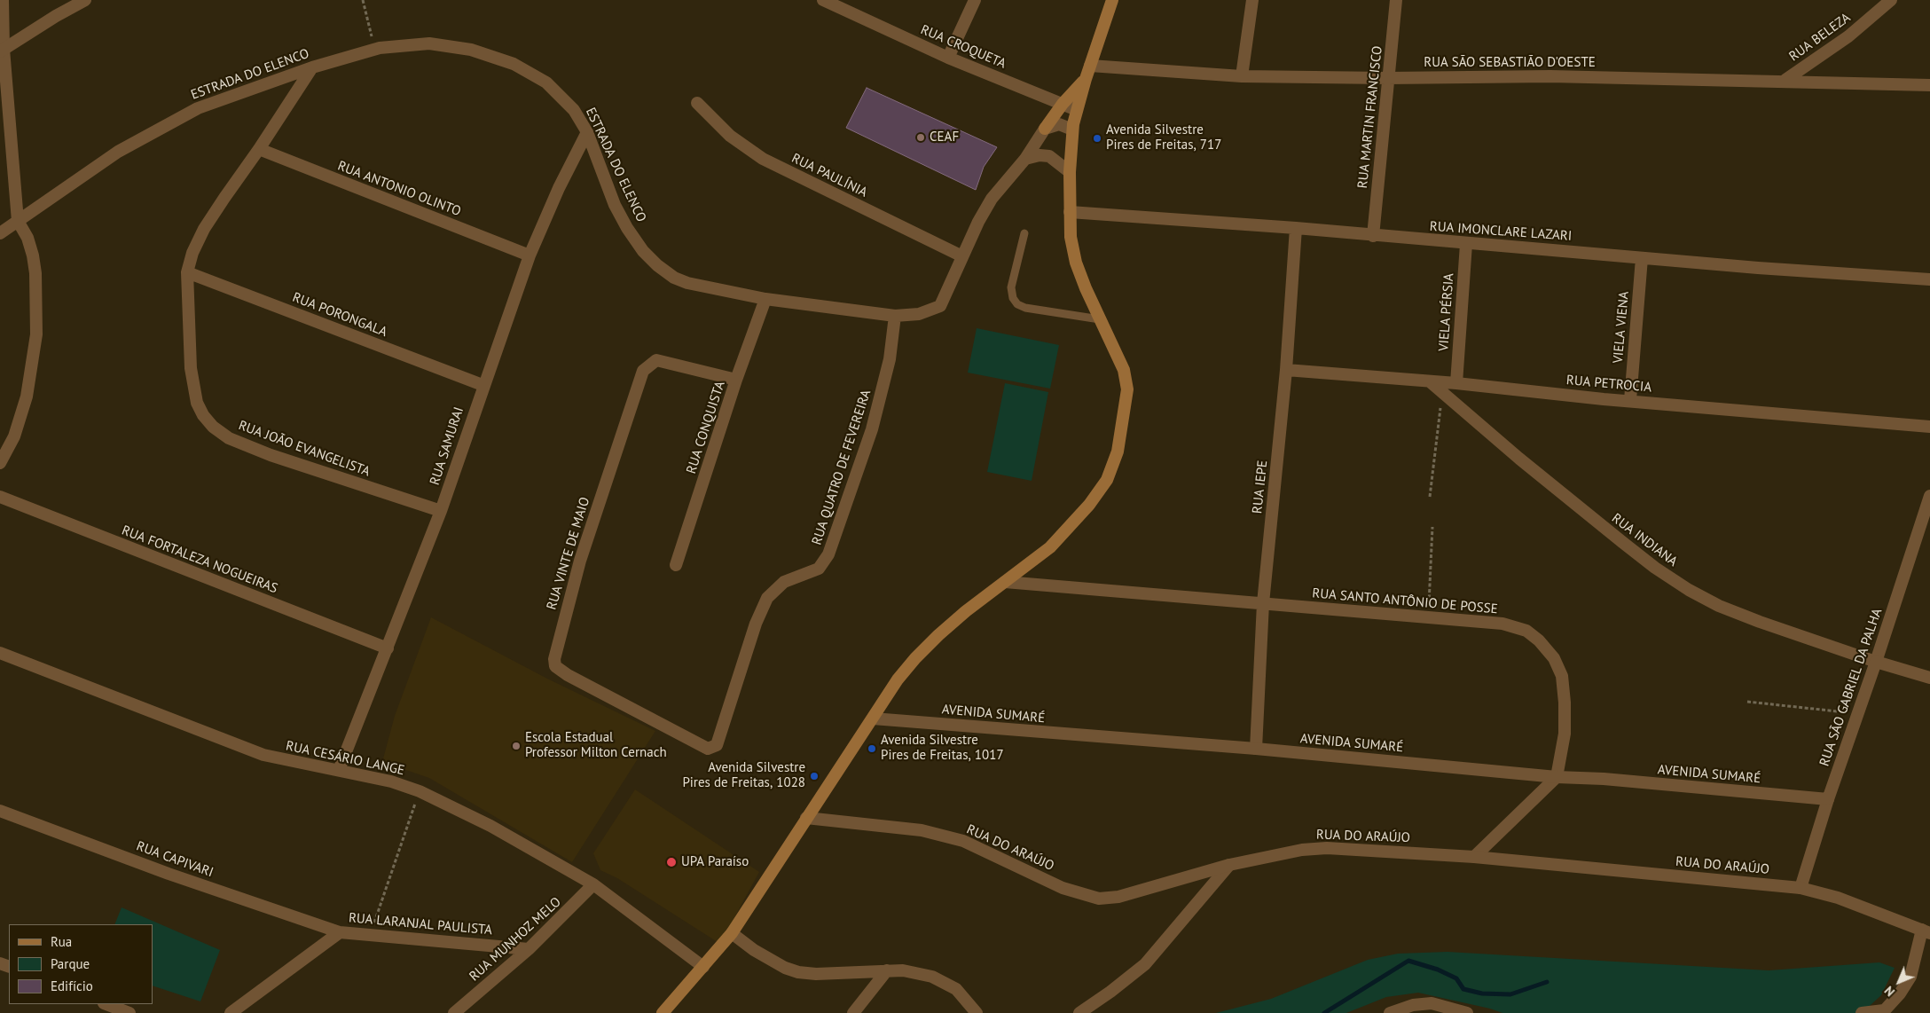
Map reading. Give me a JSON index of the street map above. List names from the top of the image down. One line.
{"streets":{"street":["RUA BELEZA","RUA CROQUETA","RUA SÃO SEBASTIÃO D'OESTE","ESTRADA DO ELENCO","RUA MARTIN FRANCISCO","RUA PAULÍNIA","RUA ANTONIO OLINTO","RUA IMONCLARE LAZARI","VIELA PÉRSIA","RUA PORONGALA","VIELA VIENA","RUA PETROCIA","RUA CONQUISTA","RUA SAMURAI","RUA JOÃO EVANGELISTA","RUA QUATRO DE FEVEREIRA","RUA IEPE","RUA INDIANA","RUA VINTE DE MAIO","RUA FORTALEZA NOGUEIRAS","RUA SANTO ANTÔNIO DE POSSE","RUA SÃO GABRIEL DA PALHA","AVENIDA SUMARÉ","RUA CESÁRIO LANGE","RUA DO ARAÚJO","RUA CAPIVARI","RUA LARANJAL PAULISTA","RUA MUNHOZ MELO"]},"crossings":[["RUA BELEZA","RUA SÃO SEBASTIÃO D'OESTE"],["RUA SÃO SEBASTIÃO D'OESTE","RUA MARTIN FRANCISCO"],["ESTRADA DO ELENCO","RUA PAULÍNIA"],["ESTRADA DO ELENCO","RUA CONQUISTA"],["ESTRADA DO ELENCO","RUA SAMURAI"],["ESTRADA DO ELENCO","RUA JOÃO EVANGELISTA"],["ESTRADA DO ELENCO","RUA QUATRO DE FEVEREIRA"],["RUA MARTIN FRANCISCO","RUA IMONCLARE LAZARI"],["RUA ANTONIO OLINTO","RUA SAMURAI"],["RUA ANTONIO OLINTO","RUA JOÃO EVANGELISTA"],["RUA IMONCLARE LAZARI","VIELA PÉRSIA"],["RUA IMONCLARE LAZARI","VIELA VIENA"],["RUA IMONCLARE LAZARI","RUA IEPE"],["VIELA PÉRSIA","RUA PETROCIA"],["RUA PORONGALA","RUA SAMURAI"],["RUA PORONGALA","RUA JOÃO EVANGELISTA"],["VIELA VIENA","RUA PETROCIA"],["RUA PETROCIA","RUA IEPE"],["RUA PETROCIA","RUA INDIANA"],["RUA CONQUISTA","RUA VINTE DE MAIO"],["RUA SAMURAI","RUA JOÃO EVANGELISTA"],["RUA SAMURAI","RUA FORTALEZA NOGUEIRAS"],["RUA SAMURAI","RUA CESÁRIO LANGE"],["RUA QUATRO DE FEVEREIRA","RUA VINTE DE MAIO"],["RUA IEPE","RUA SANTO ANTÔNIO DE POSSE"],["RUA IEPE","AVENIDA SUMARÉ"],["RUA INDIANA","RUA SÃO GABRIEL DA PALHA"],["RUA SANTO ANTÔNIO DE POSSE","AVENIDA SUMARÉ"],["RUA SÃO GABRIEL DA PALHA","AVENIDA SUMARÉ"],["RUA SÃO GABRIEL DA PALHA","RUA DO ARAÚJO"],["RUA CESÁRIO LANGE","RUA MUNHOZ MELO"],["RUA CAPIVARI","RUA LARANJAL PAULISTA"],["RUA LARANJAL PAULISTA","RUA MUNHOZ MELO"]],"places":["CEAF","Avenida Silvestre Pires de Freitas, 717","Escola Estadual Professor Milton Cernach","Avenida Silvestre Pires de Freitas, 1017","Avenida Silvestre Pires de Freitas, 1028","UPA Paraíso"],"legend":["Rua","Parque","Edifício"],"north":"bottom left"}
